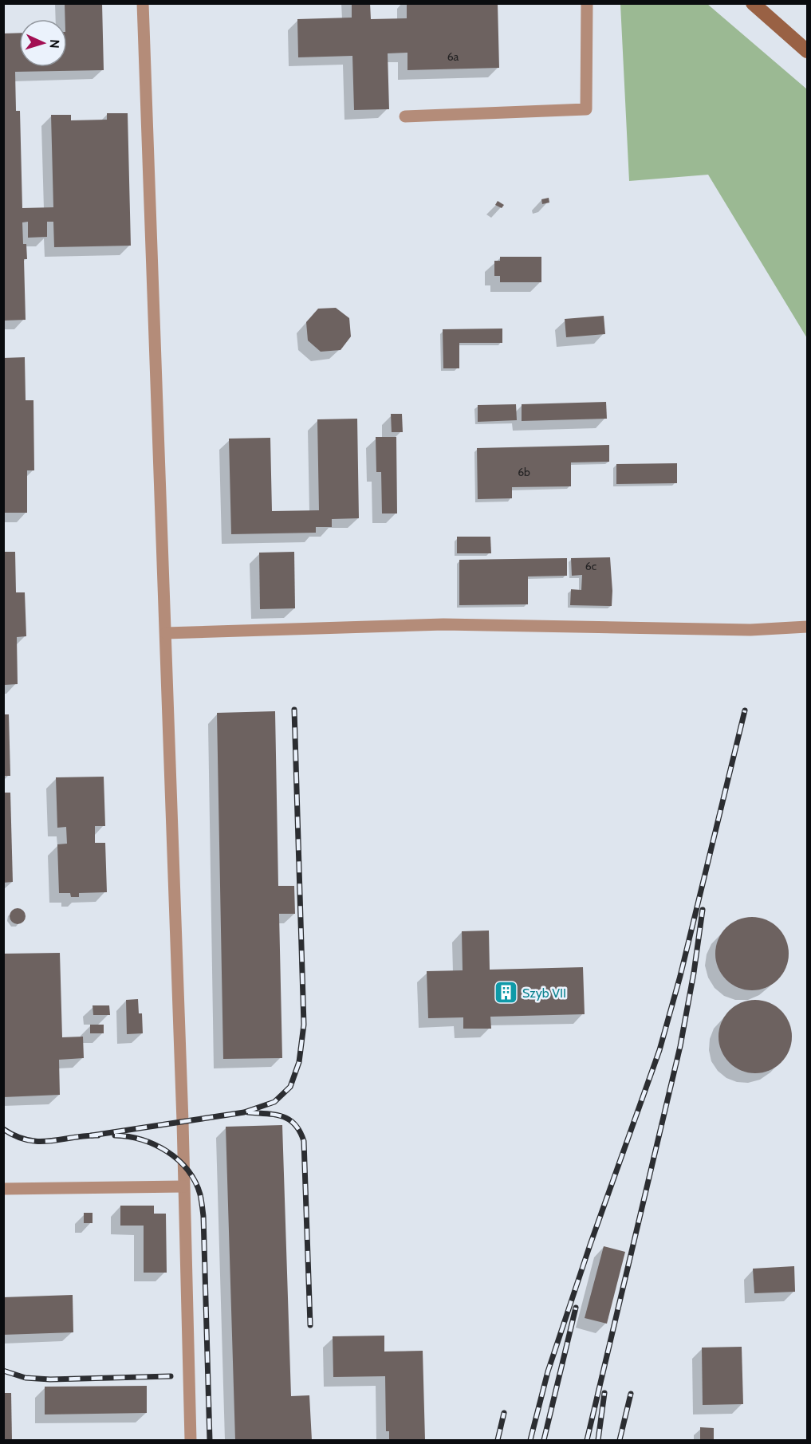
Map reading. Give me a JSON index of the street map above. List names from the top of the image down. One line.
{"places":{"building":["Szyb VII"]},"house_numbers":["6a","6b","6c"],"north":"right"}
